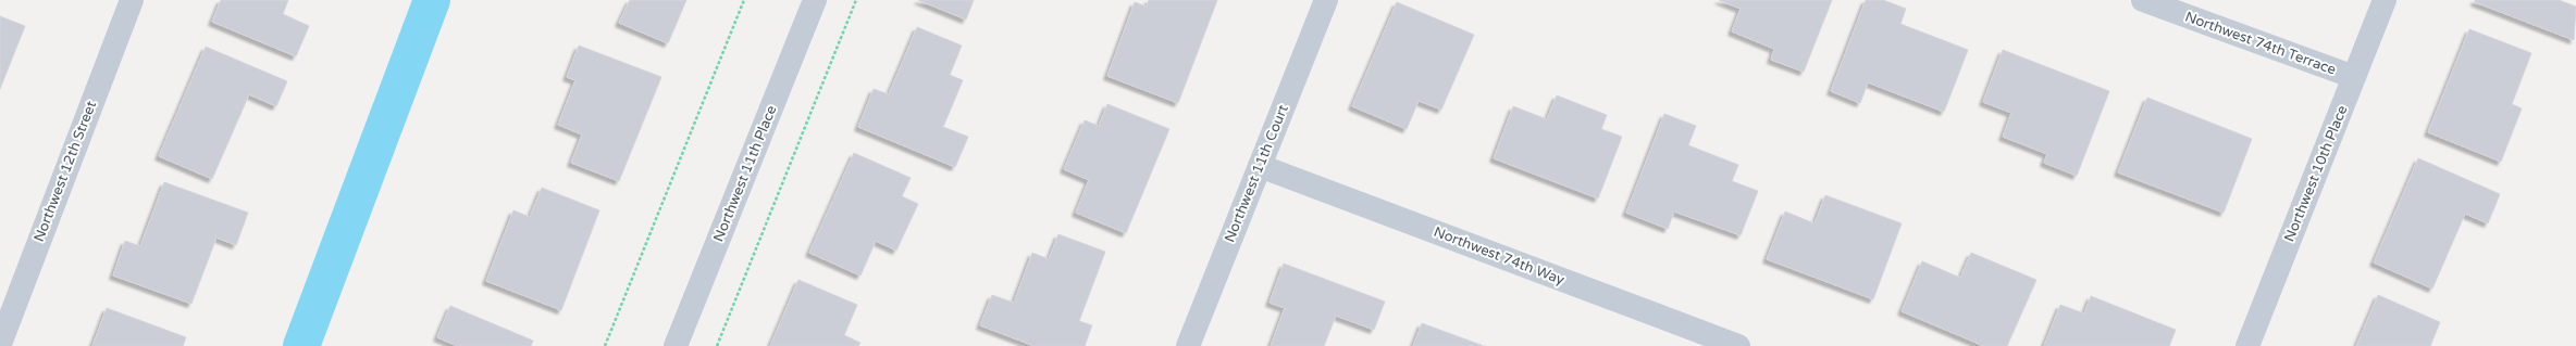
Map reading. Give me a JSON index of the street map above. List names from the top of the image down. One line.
{"streets":{"street":["Northwest 74th Terrace","Northwest 12th Street","Northwest 11th Place","Northwest 11th Court","Northwest 10th Place","Northwest 74th Way"]},"crossings":[["Northwest 74th Terrace","Northwest 10th Place"],["Northwest 11th Court","Northwest 74th Way"]]}
